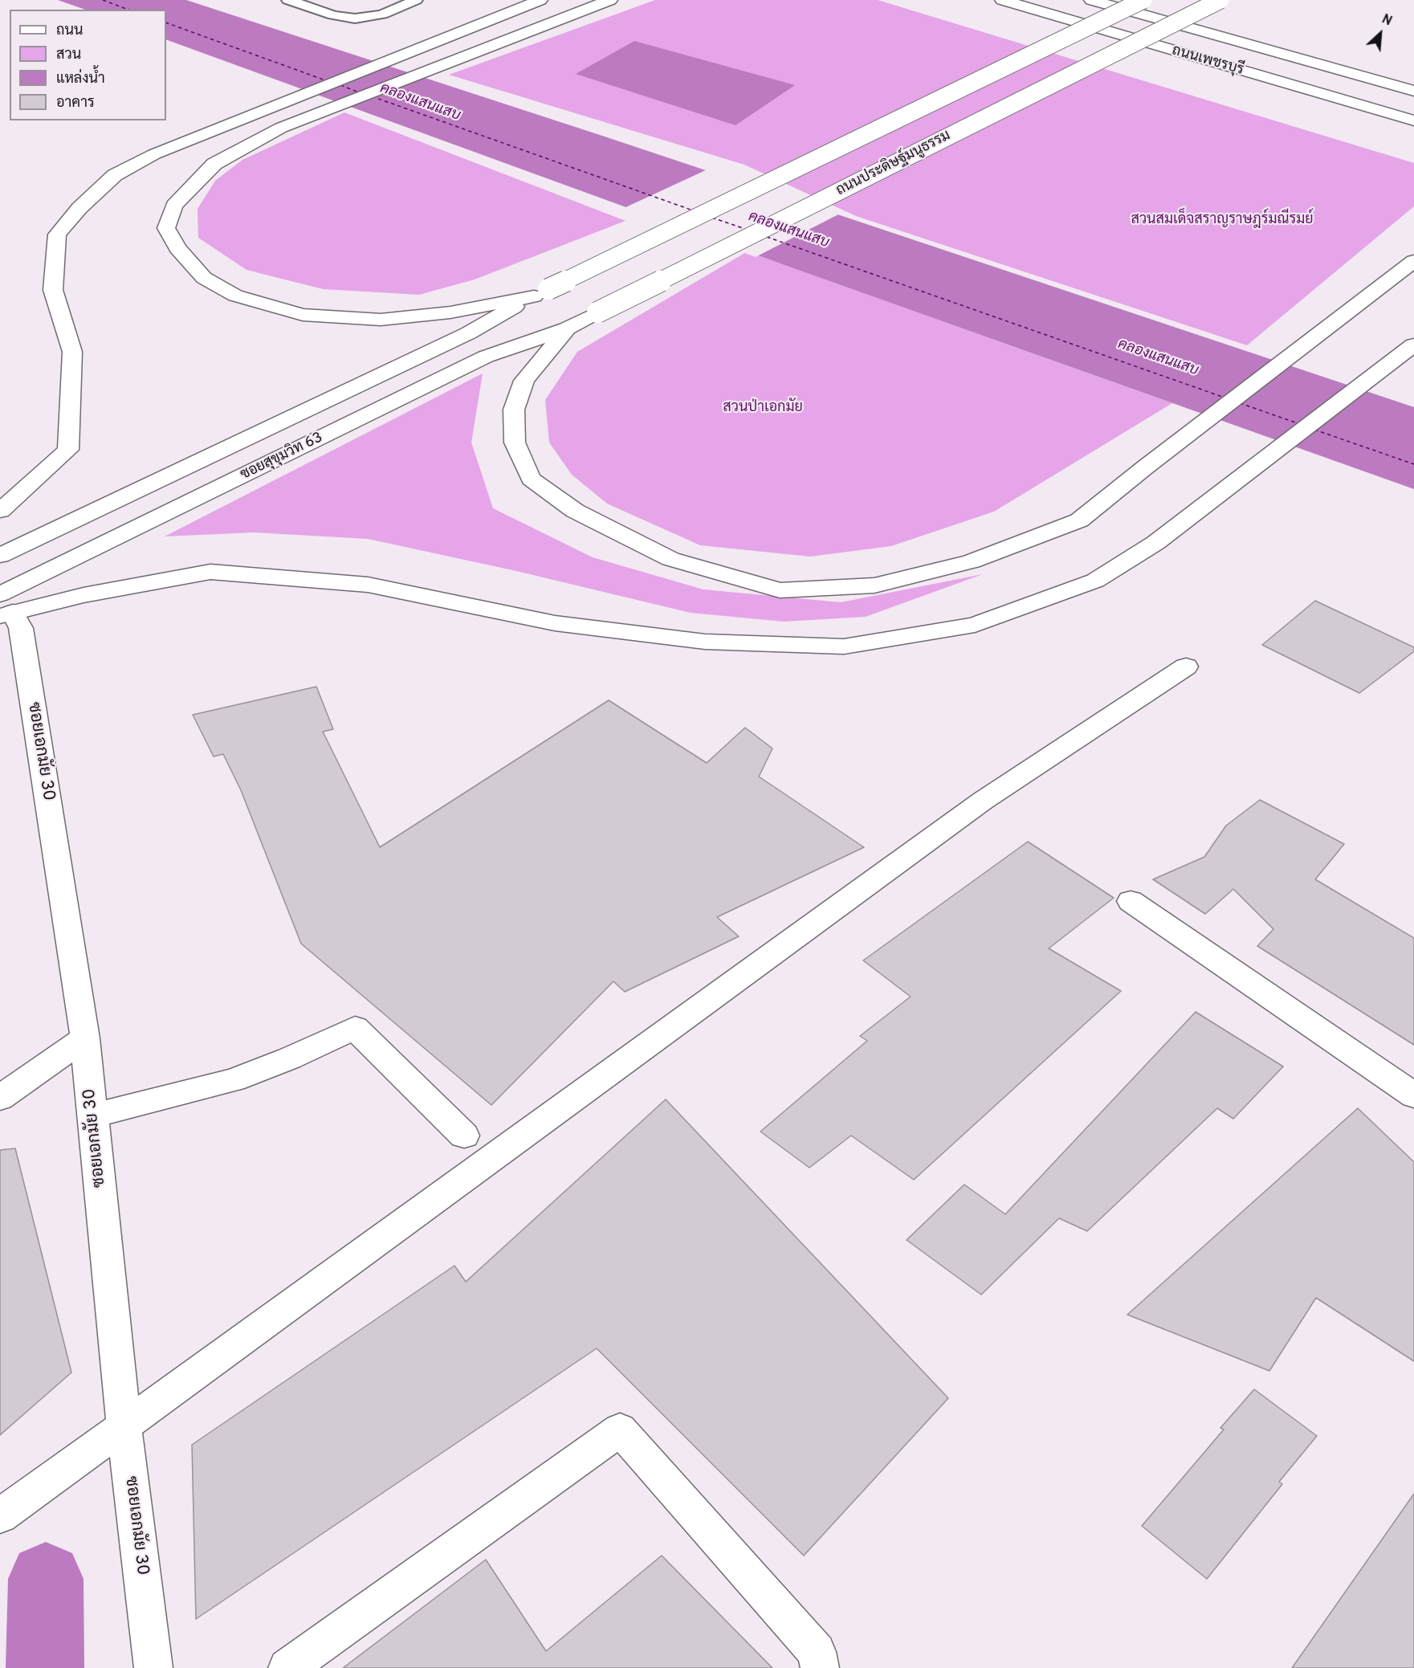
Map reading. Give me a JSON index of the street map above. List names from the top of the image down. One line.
{"streets":{"main road":["ถนนเพชรบุรี","ถนนประดิษฐ์มนูธรรม","ซอยสุขุมวิท 63","ซอยเอกมัย 30"]},"crossings":[["ถนนประดิษฐ์มนูธรรม","ซอยสุขุมวิท 63"],["ซอยสุขุมวิท 63","ซอยเอกมัย 30"]],"water":["คลองแสนแสบ"],"parks":["สวนสมเด็จสราญราษฎร์มณีรมย์","สวนป่าเอกมัย"],"legend":["ถนน","สวน","แหล่งน้ำ","อาคาร"],"north":"top right"}
